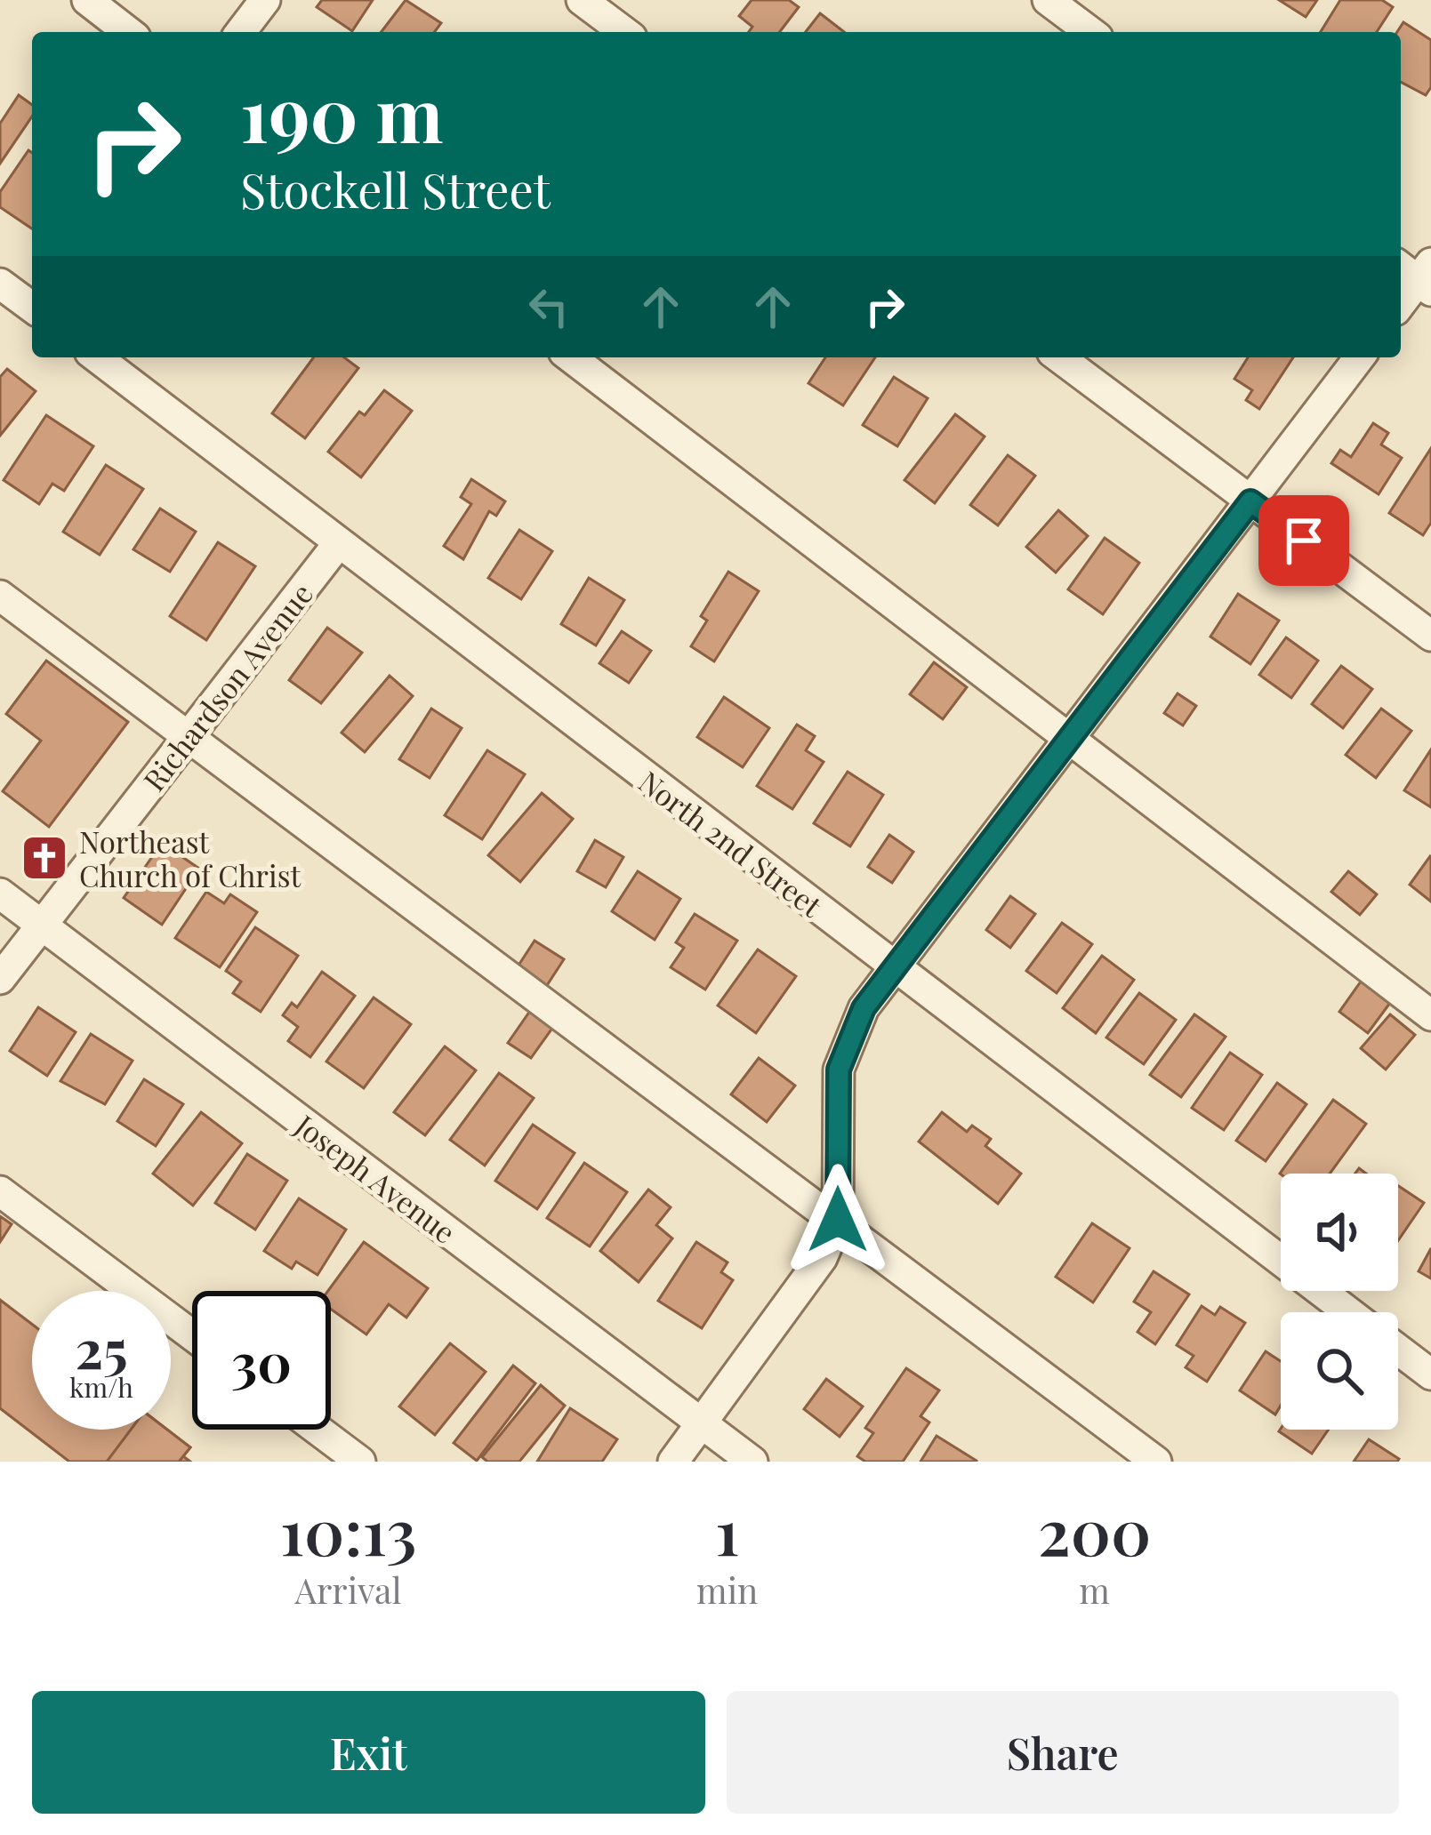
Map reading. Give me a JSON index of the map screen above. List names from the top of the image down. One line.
{"streets":{"street":["Richardson Avenue","North 2nd Street","Joseph Avenue"]},"crossings":[["Richardson Avenue","North 2nd Street"],["Richardson Avenue","Joseph Avenue"]],"places":{"church":["Northeast Church of Christ"]},"page":{"turn":["190 m","Stockell Street"],"speed":"25 km/h","limit":"30","eta":["10:13","Arrival","1","min","200","m"],"buttons":["Exit","Share"]}}
